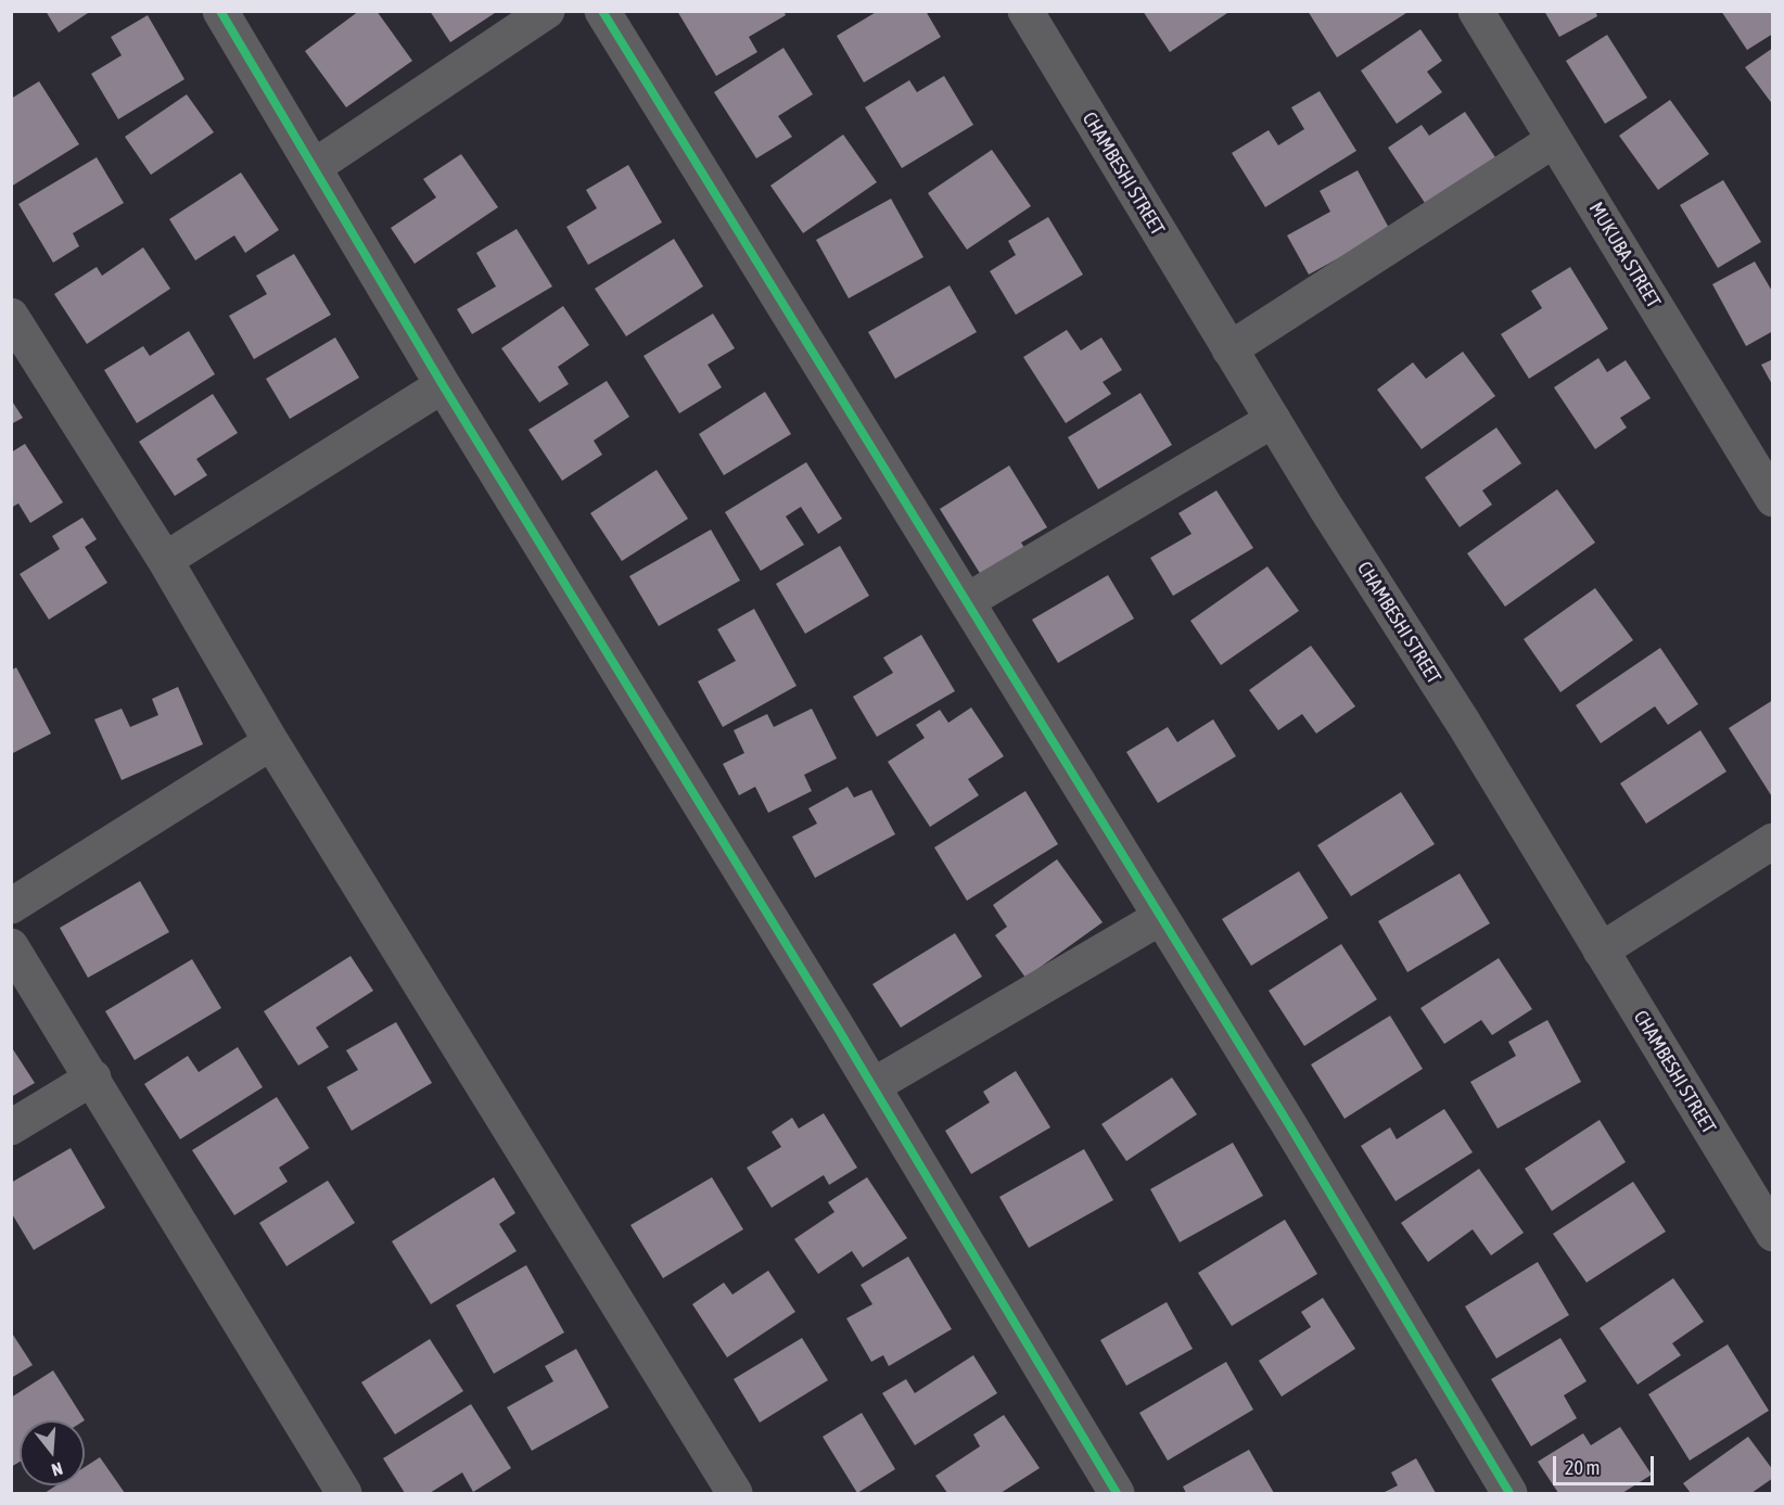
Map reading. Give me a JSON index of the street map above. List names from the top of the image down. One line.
{"streets":{"street":["CHAMBESHI STREET","MUKUBA STREET"]},"scale_bar":"20 m","north":"bottom"}
